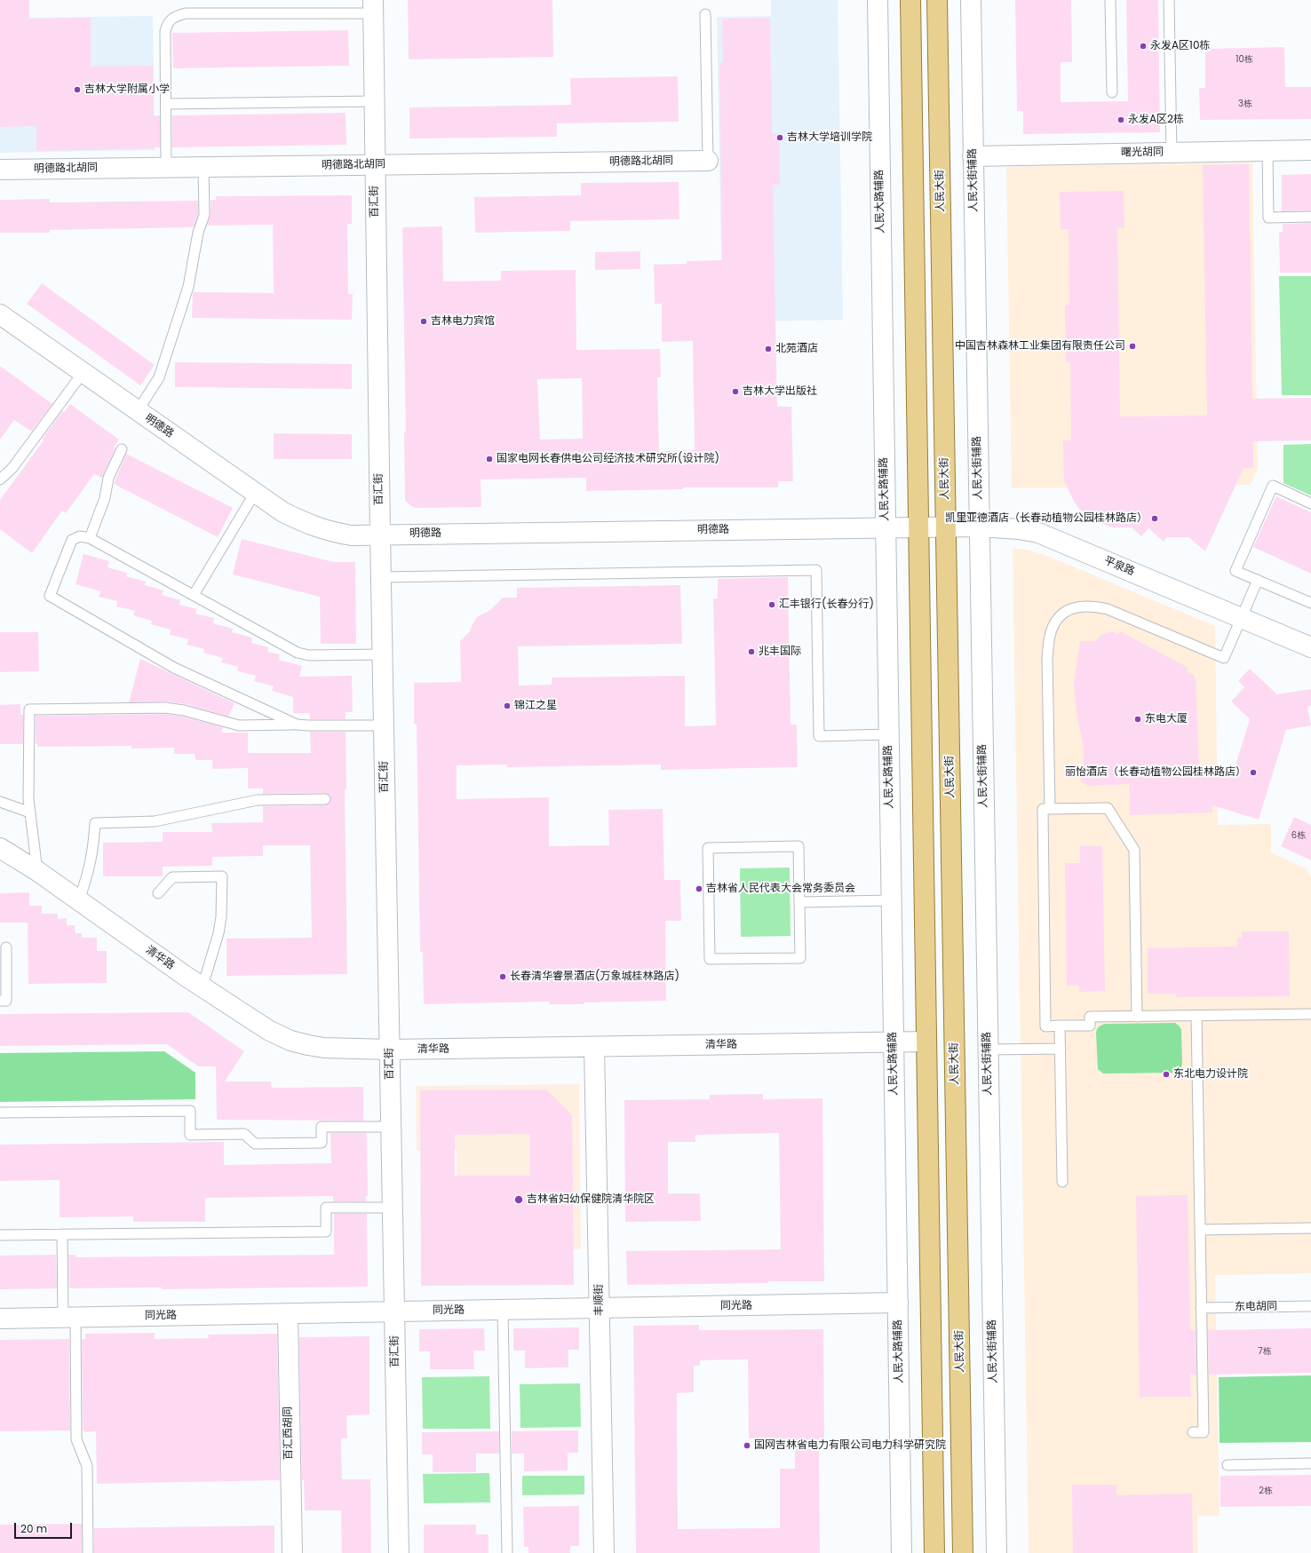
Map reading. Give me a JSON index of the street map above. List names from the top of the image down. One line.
{"streets":{"main road":["人民大街"],"street":["曙光胡同","明德路北胡同","人民大街辅路","百汇街","人民大路辅路","明德路","平泉路","清华路","丰顺街","同光路","百汇西胡同"],"lane":["东电胡同"]},"crossings":[["曙光胡同","人民大街辅路"],["明德路北胡同","百汇街"],["人民大街辅路","平泉路"],["人民大街","平泉路"],["百汇街","明德路"],["百汇街","清华路"],["百汇街","同光路"],["人民大路辅路","明德路"],["人民大路辅路","清华路"],["人民大路辅路","同光路"],["明德路","平泉路"],["清华路","丰顺街"],["丰顺街","同光路"],["同光路","百汇西胡同"]],"places":["永发A区10栋","吉林大学附属小学","永发A区2栋","吉林大学培训学院","吉林电力宾馆","中国吉林森林工业集团有限责任公司","北苑酒店","吉林大学出版社","国家电网长春供电公司经济技术研究所(设计院)","凯里亚德酒店（长春动植物公园桂林路店）","汇丰银行(长春分行)","兆丰国际","锦江之星","东电大厦","丽怡酒店（长春动植物公园桂林路店）","吉林省人民代表大会常务委员会","长春清华睿景酒店(万象城桂林路店)","东北电力设计院","吉林省妇幼保健院清华院区","国网吉林省电力有限公司电力科学研究院"],"house_numbers":["10栋","3栋","6栋","7栋","2栋"],"scale_bar":"20 m"}
